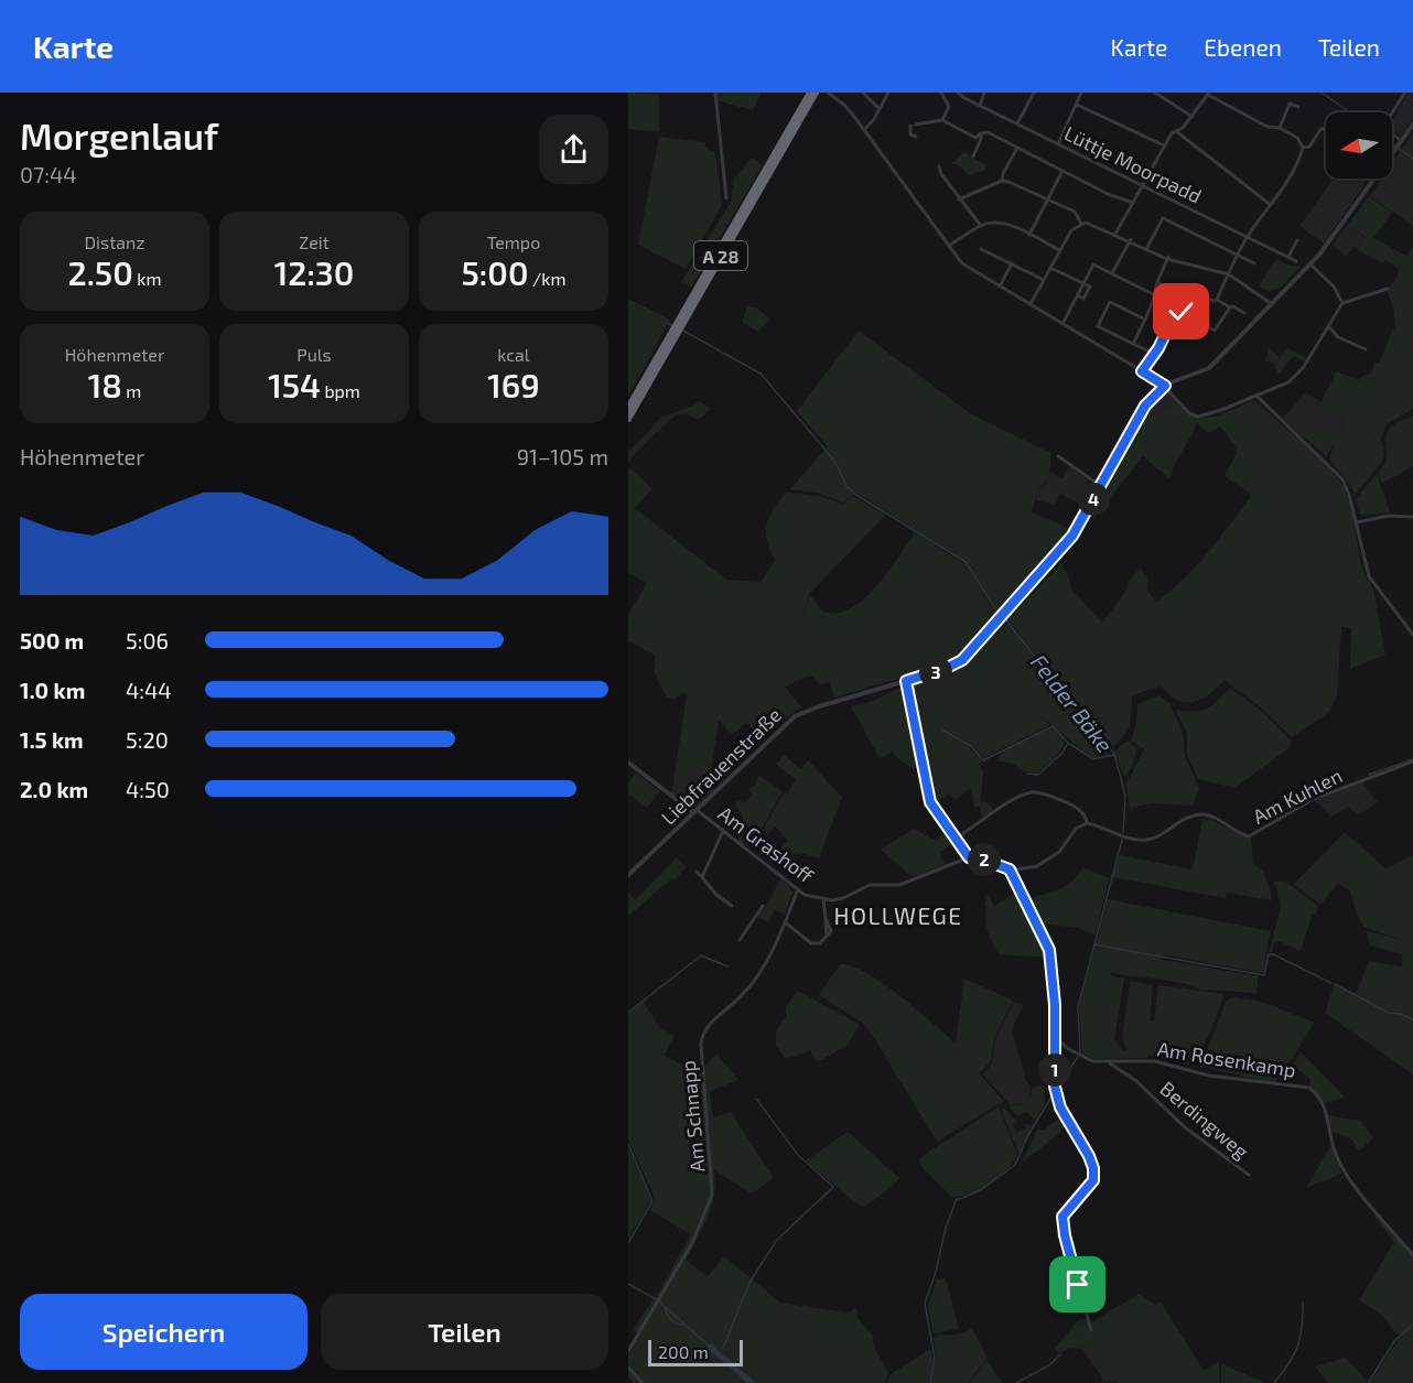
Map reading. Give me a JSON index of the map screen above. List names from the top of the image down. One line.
{"streets":{"highway":["A 28"],"street":["Lüttje Moorpadd","Liebfrauenstraße","Am Kuhlen","Am Grashoff","Am Rosenkamp","Am Schnapp","Berdingweg"]},"crossings":[["Liebfrauenstraße","Am Grashoff"],["Am Grashoff","Am Schnapp"],["Am Rosenkamp","Berdingweg"]],"districts":["HOLLWEGE"],"water":["Felder Bäke"],"scale_bar":"200 m","north":"left","page":{"header":"Karte","nav":["Karte","Ebenen","Teilen"],"heading":["Morgenlauf","07:44"],"stats":[["Distanz","2.50 km"],["Zeit","12:30"],["Tempo","5:00 /km"],["Höhenmeter","18 m"],["Puls","154 bpm"],["kcal","169"]],"chart":["Höhenmeter","91–105 m"],"pins":["4","3","2","1"],"list":[{"name":"500 m","note":"5:06"},{"name":"1.0 km","note":"4:44"},{"name":"1.5 km","note":"5:20"},{"name":"2.0 km","note":"4:50"}],"buttons":["Speichern","Teilen"],"scale":"200 m"}}
